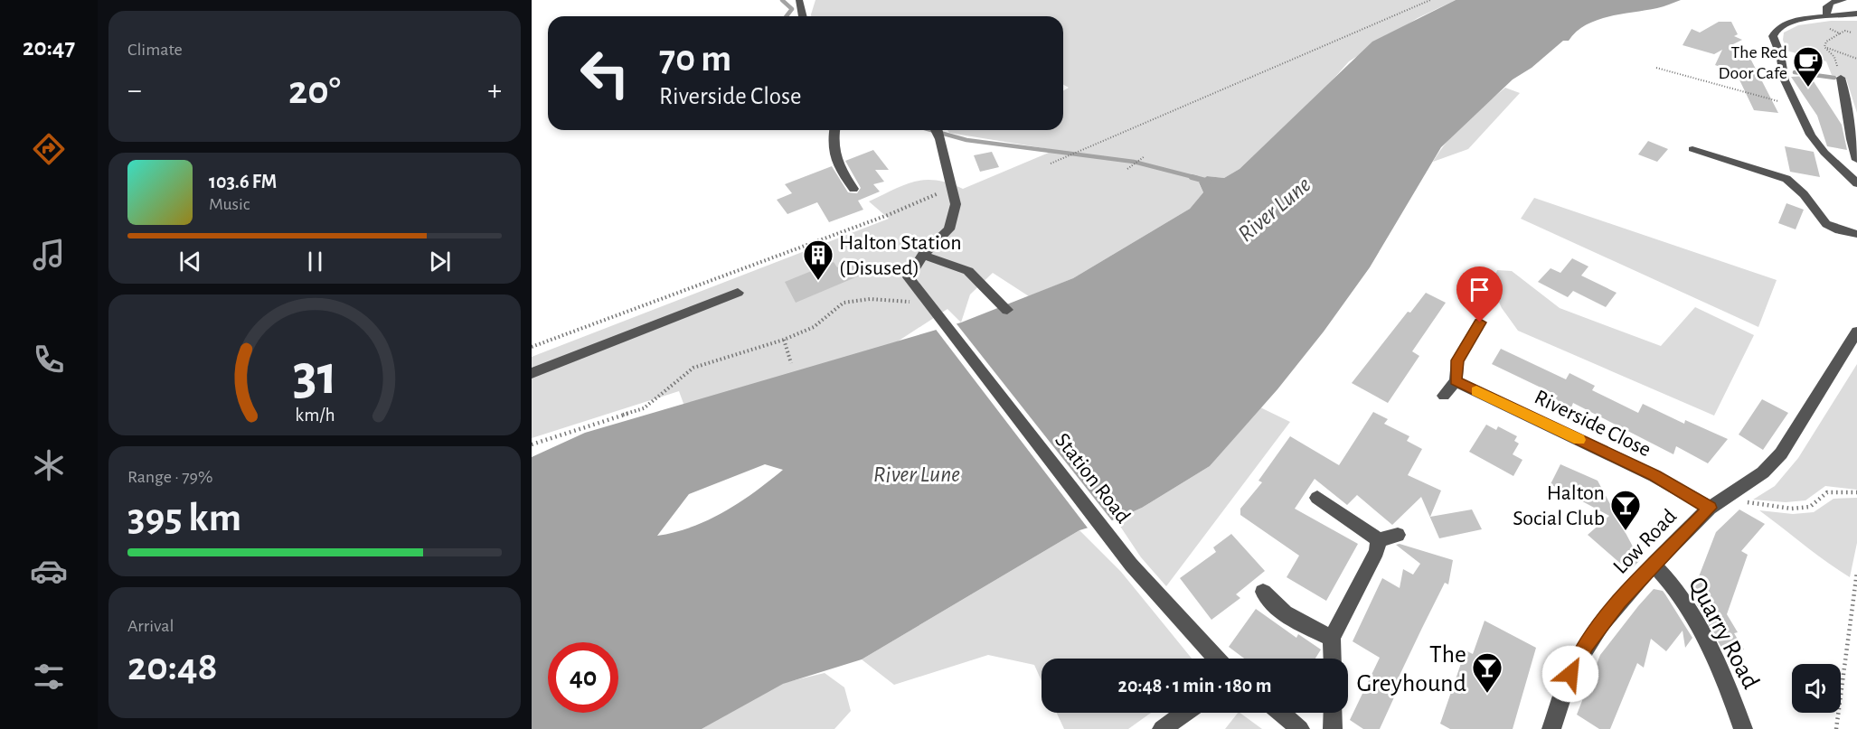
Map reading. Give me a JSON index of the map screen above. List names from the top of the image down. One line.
{"streets":{"street":["Riverside Close","Station Road","Low Road","Quarry Road"]},"crossings":[["Riverside Close","Low Road"],["Low Road","Quarry Road"]],"water":["River Lune"],"places":{"cafe":["The Red Door Cafe"],"building":["Halton Station (Disused)"],"bar":["Halton Social Club","The Greyhound"]},"page":{"tabs":"20:47","tile":["Climate",["Range · 79%","395 km"],["Arrival","20:48"]],"turn":["70 m","Riverside Close"],"heat":["−","20°","+"],"song":["103.6 FM","Music"],"limit":"40","trip":"20:48 · 1 min · 180 m","gauge":["31","km/h"]}}
